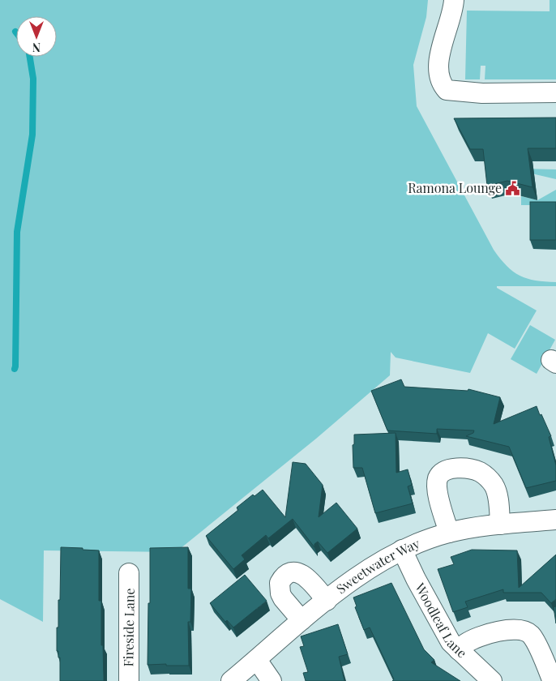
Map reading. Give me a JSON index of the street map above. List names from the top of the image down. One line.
{"streets":{"street":["Sweetwater Way","Woodleaf Lane","Fireside Lane"]},"crossings":[["Sweetwater Way","Woodleaf Lane"]],"places":{"public building":["Ramona Lounge"]},"north":"bottom"}
